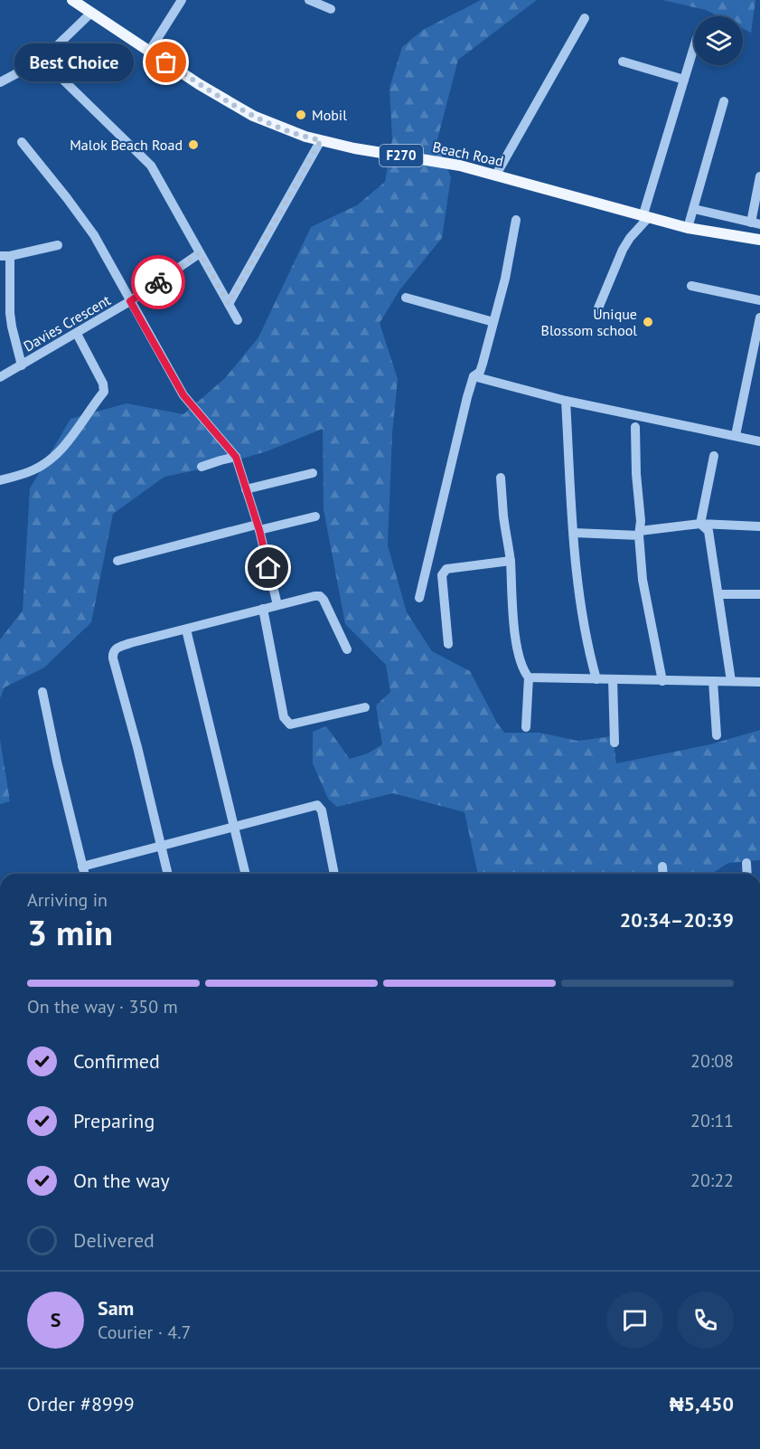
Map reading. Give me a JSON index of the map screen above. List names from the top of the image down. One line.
{"streets":{"main road":["Beach Road","F270"],"street":["Davies Crescent"]},"places":["Best Choice","Mobil","Malok Beach Road","Unique Blossom school"],"page":{"bubble":"Best Choice","heading":["3 min","Arriving in","20:34–20:39"],"panel":["Sam","Courier · 4.7","Order #8999","₦5,450"],"bar":"On the way · 350 m","list":[["Confirmed","20:08"],["Preparing","20:11"],["On the way","20:22"],"Delivered"],"round":"S"}}
